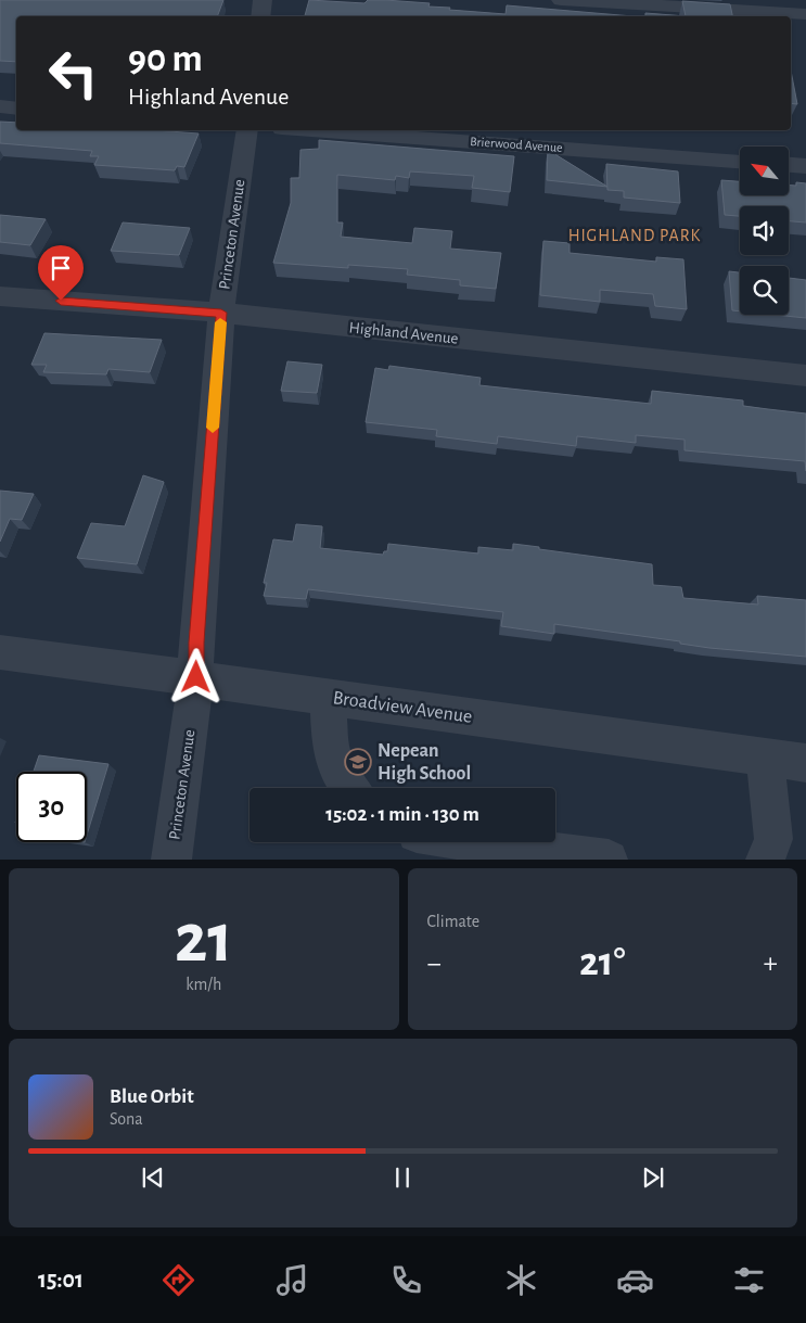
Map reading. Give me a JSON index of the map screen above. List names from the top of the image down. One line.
{"streets":{"street":["Brierwood Avenue","Princeton Avenue","Highland Avenue","Broadview Avenue"]},"crossings":[["Princeton Avenue","Highland Avenue"],["Princeton Avenue","Broadview Avenue"]],"districts":["HIGHLAND PARK"],"places":{"school or university":["Nepean High School"]},"north":"top left","page":{"turn":["90 m","Highland Avenue"],"limit":"30","trip":"15:02 · 1 min · 130 m","tile":[["21","km/h"],"Climate"],"heat":["−","21°","+"],"song":["Blue Orbit","Sona"],"tabs":"15:01"}}
